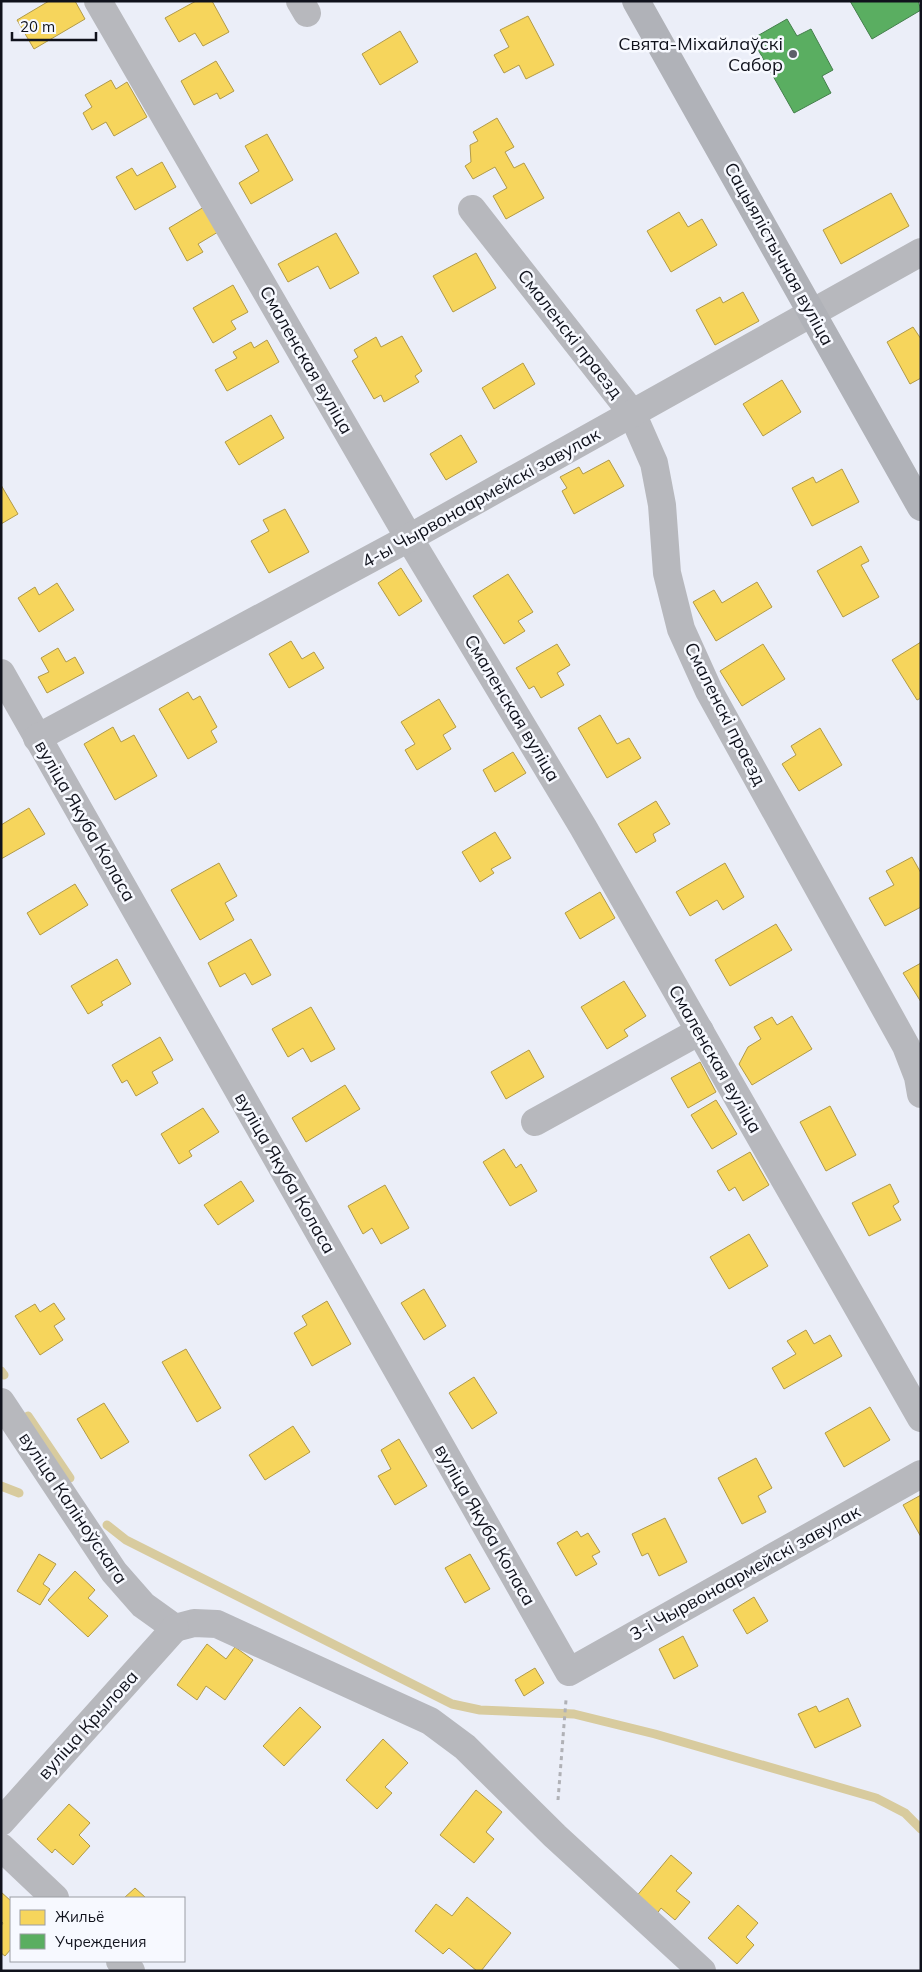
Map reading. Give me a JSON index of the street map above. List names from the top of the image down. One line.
{"streets":{"main road":["Сацыялістычная вуліца"],"street":["Смаленскі праезд","Смаленская вуліца","4-ы Чырвонаармейскі завулак","вуліца Якуба Коласа","вуліца Каліноўскага","3-і Чырвонаармейскі завулак","вуліца Крылова"]},"crossings":[["Сацыялістычная вуліца","4-ы Чырвонаармейскі завулак"],["Смаленскі праезд","4-ы Чырвонаармейскі завулак"],["Смаленская вуліца","4-ы Чырвонаармейскі завулак"],["4-ы Чырвонаармейскі завулак","вуліца Якуба Коласа"],["вуліца Якуба Коласа","3-і Чырвонаармейскі завулак"],["вуліца Каліноўскага","вуліца Крылова"]],"places":["Свята-Міхайлаўскі Сабор"],"legend":["Жильё","Учреждения"],"scale_bar":"20 m"}
